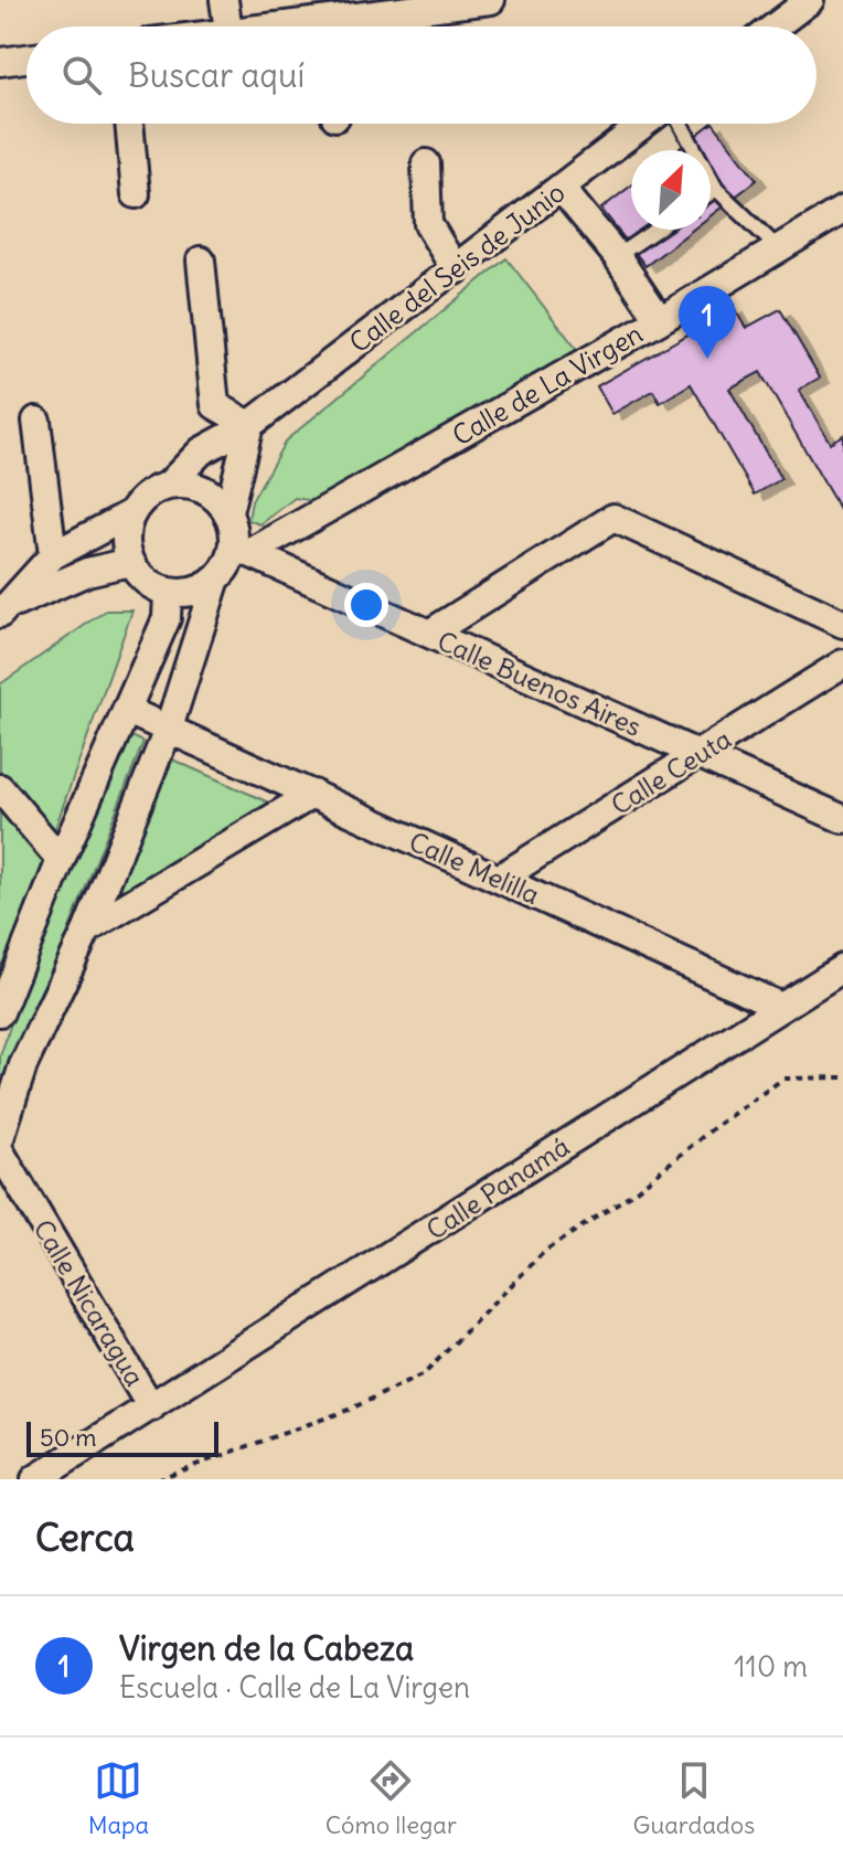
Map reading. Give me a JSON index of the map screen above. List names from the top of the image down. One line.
{"streets":{"street":["Calle del Seis de Junio","Calle de La Virgen","Calle Buenos Aires","Calle Ceuta","Calle Melilla","Calle Panamá","Calle Nicaragua"]},"crossings":[["Calle del Seis de Junio","Calle de La Virgen"],["Calle del Seis de Junio","Calle Buenos Aires"],["Calle de La Virgen","Calle Buenos Aires"],["Calle Buenos Aires","Calle Ceuta"],["Calle Ceuta","Calle Melilla"],["Calle Melilla","Calle Panamá"],["Calle Panamá","Calle Nicaragua"]],"scale_bar":"50 m","north":"top right","page":{"search":"Buscar aquí","pins":"1","scale":"50 m","heading":"Cerca","list":[{"mark":"1","name":"Virgen de la Cabeza","note":"Escuela · Calle de La Virgen","value":"110 m"}],"nav":["Mapa","Cómo llegar","Guardados"]}}
